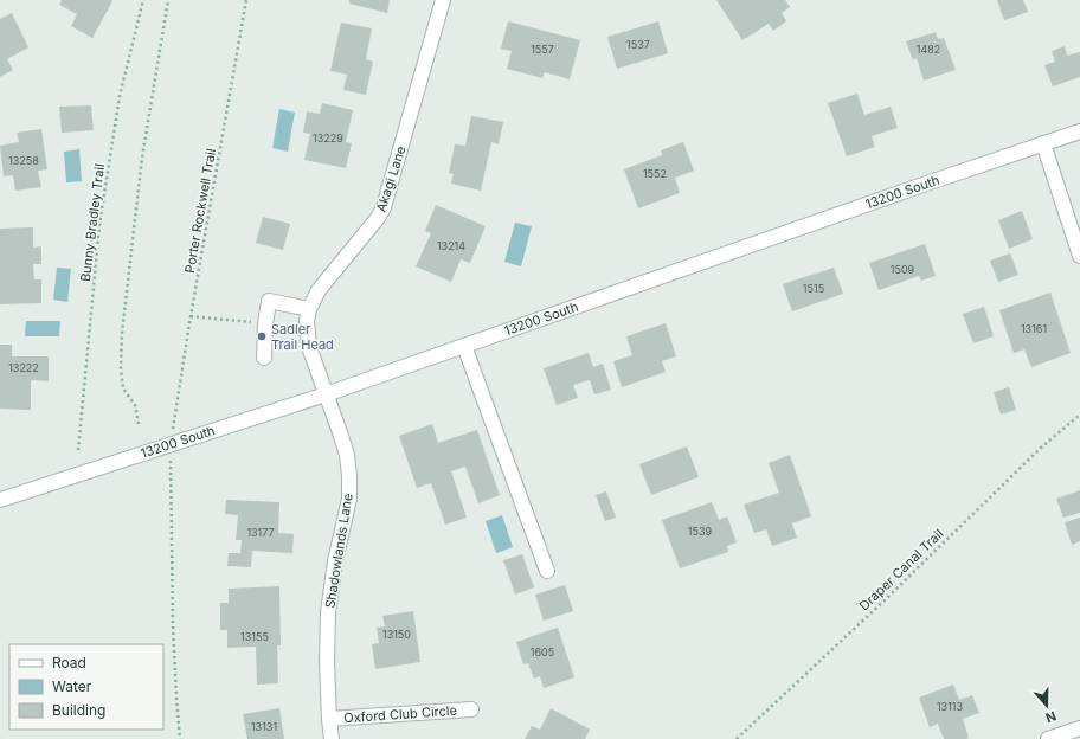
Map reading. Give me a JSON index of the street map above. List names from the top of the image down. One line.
{"streets":{"street":["Akagi Lane","13200 South","Shadowlands Lane","Oxford Club Circle"],"path":["Porter Rockwell Trail","Bunny Bradley Trail","Draper Canal Trail"]},"crossings":[["Akagi Lane","13200 South"],["Akagi Lane","Shadowlands Lane"],["13200 South","Shadowlands Lane"],["Shadowlands Lane","Oxford Club Circle"]],"places":["Sadler Trail Head"],"house_numbers":["1537","1557","1482","13229","13258","1552","13214","1509","1515","13161","13222","1539","13177","13150","13155","1605","13113","13131"],"legend":["Road","Water","Building"],"north":"bottom"}
